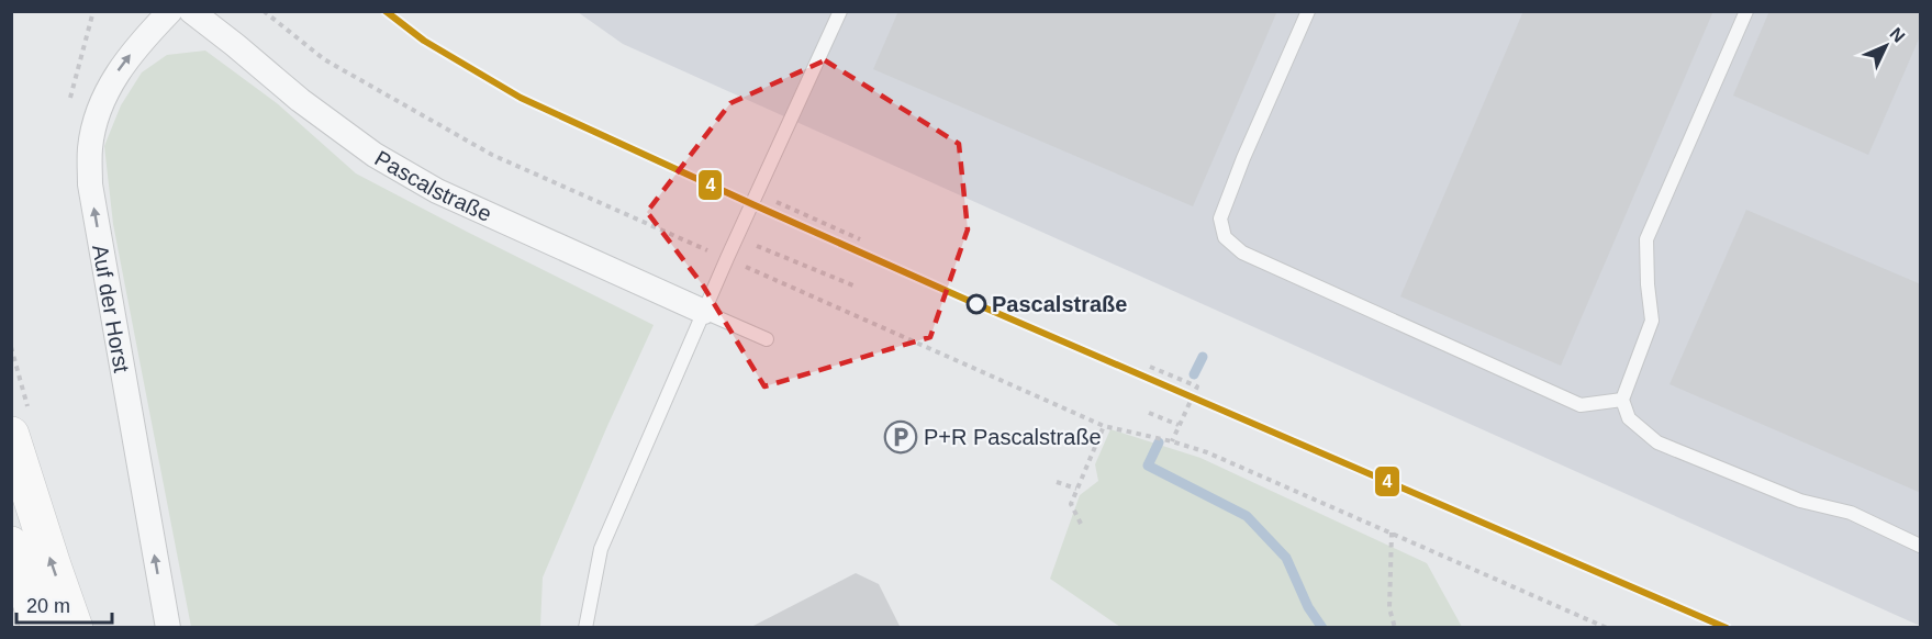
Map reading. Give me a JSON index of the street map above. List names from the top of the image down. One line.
{"streets":{"street":["Pascalstraße","Auf der Horst"]},"places":{"other":["Pascalstraße"],"parking":["P+R Pascalstraße"]},"lines":["transit line 4"],"scale_bar":"20 m","north":"top right"}
